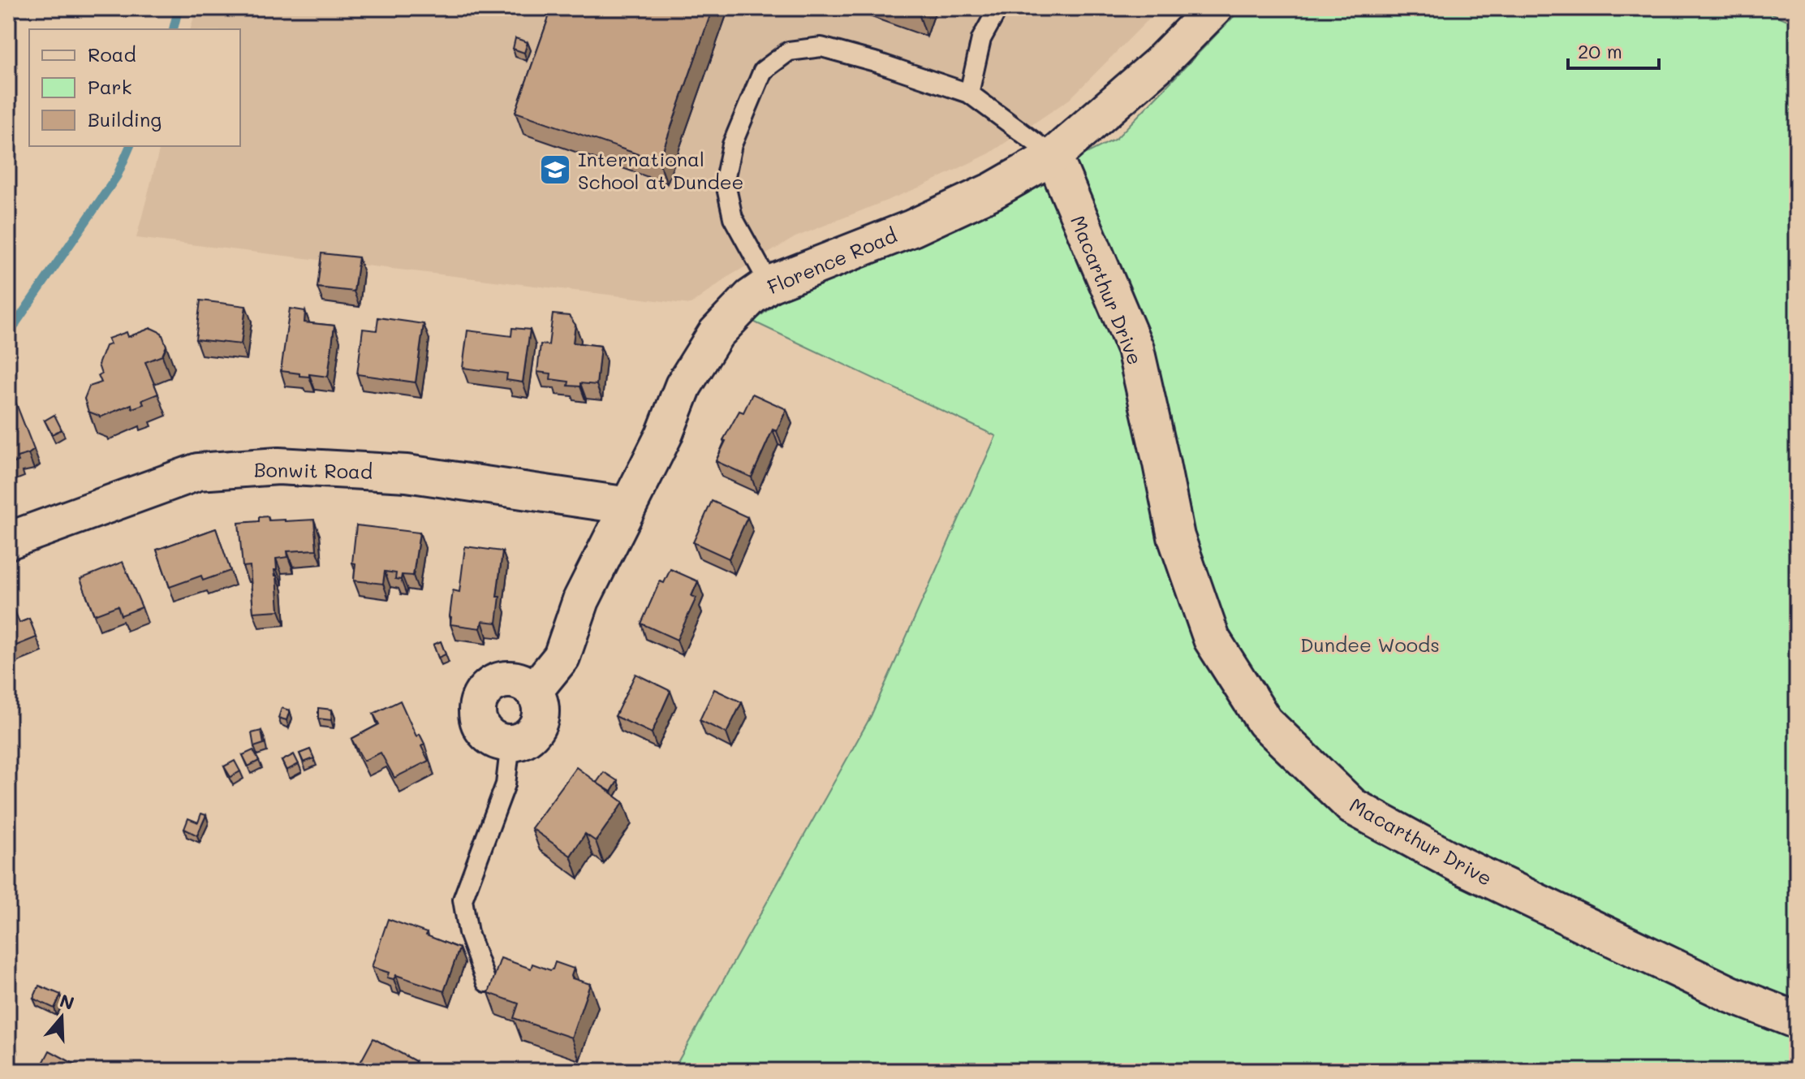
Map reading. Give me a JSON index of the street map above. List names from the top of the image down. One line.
{"streets":{"street":["Florence Road","Macarthur Drive","Bonwit Road"]},"crossings":[["Florence Road","Macarthur Drive"],["Florence Road","Bonwit Road"]],"parks":["Dundee Woods"],"places":{"school or university":["International School at Dundee"]},"legend":["Road","Park","Building"],"scale_bar":"20 m","north":"top"}
